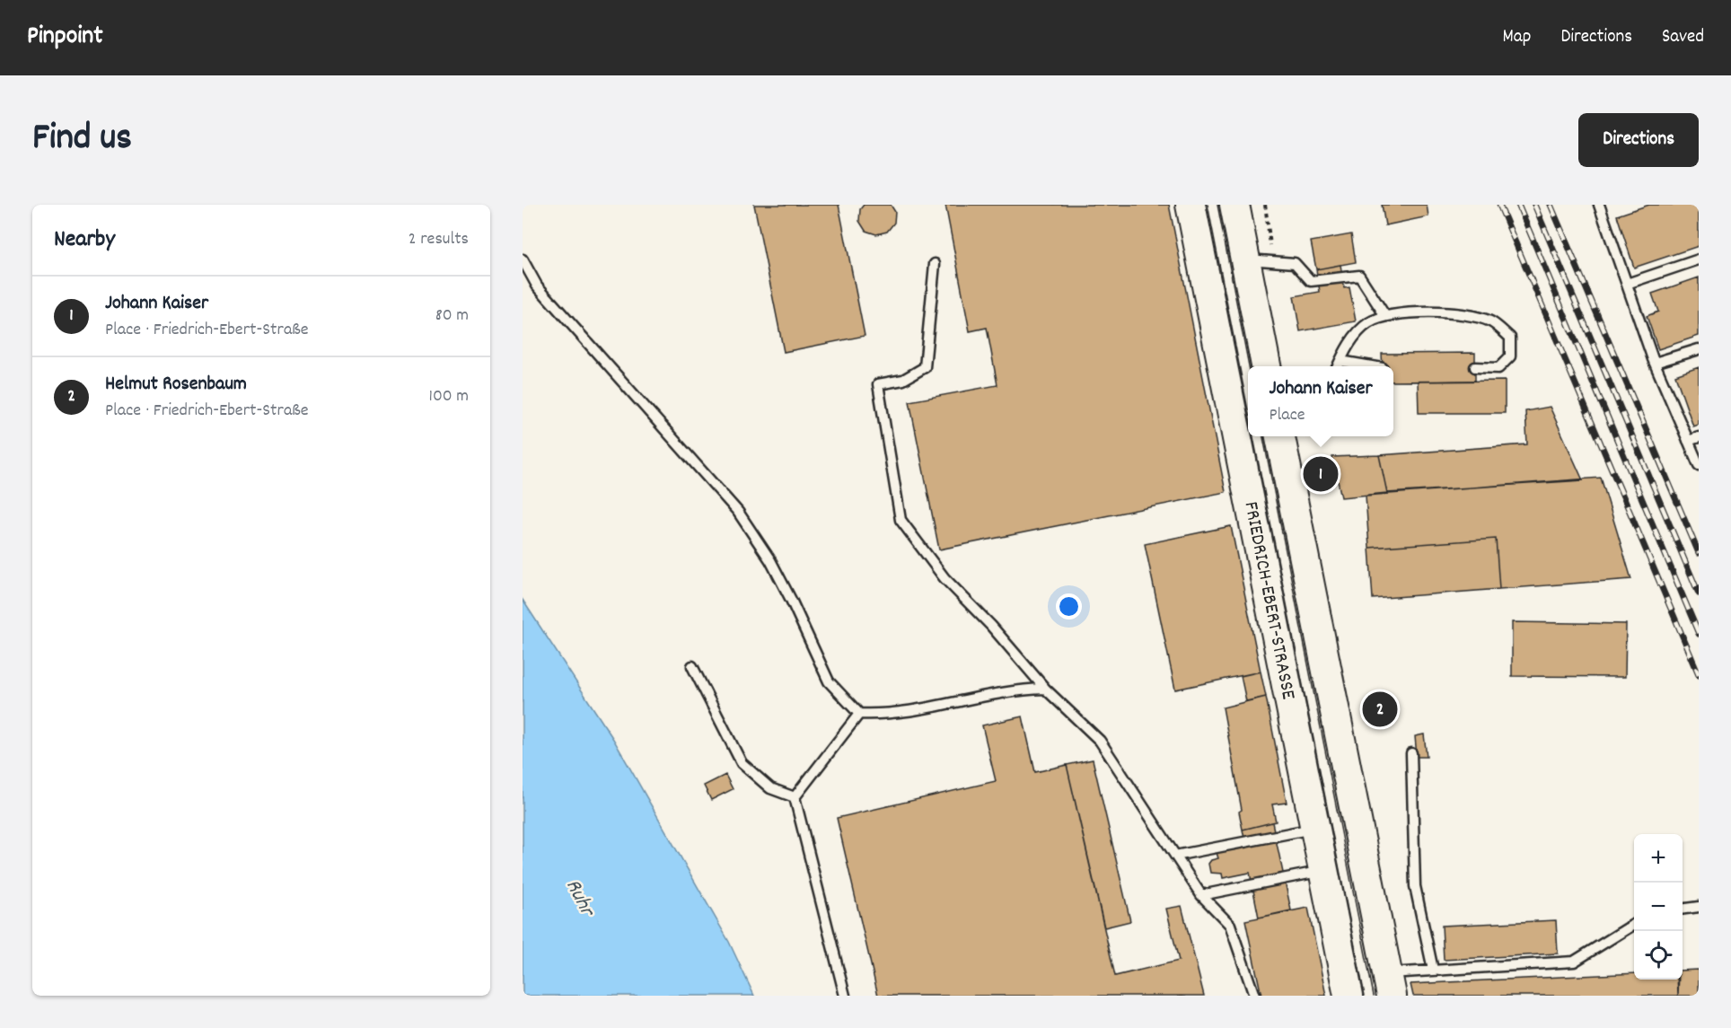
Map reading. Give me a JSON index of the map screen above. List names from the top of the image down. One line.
{"streets":{"main road":["FRIEDRICH-EBERT-STRASSE"]},"water":["Ruhr"],"page":{"header":"Pinpoint","nav":["Map","Directions","Saved"],"title":"Find us","buttons":"Directions","heading":["Nearby","2 results"],"list":[{"mark":"1","name":"Johann Kaiser","note":"Place · Friedrich-Ebert-Straße","value":"80 m"},{"mark":"2","name":"Helmut Rosenbaum","note":"Place · Friedrich-Ebert-Straße","value":"100 m"}],"popup":["Johann Kaiser","Place"],"pins":["1","2"],"map_buttons":["+","−"]}}
